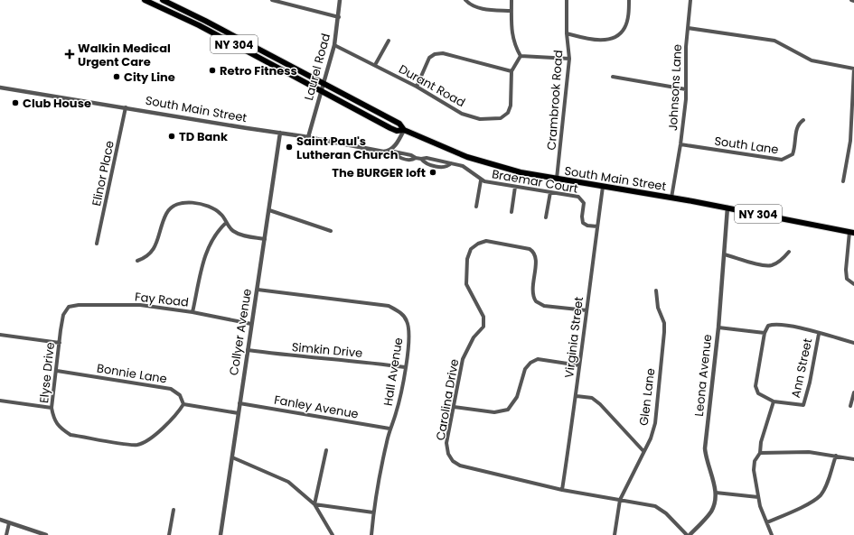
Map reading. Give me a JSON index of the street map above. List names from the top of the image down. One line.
{"streets":{"main road":["NY 304","South Main Street"],"street":["Laurel Road","Durant Road","Johnsons Lane","Crambrook Road","South Lane","Elinor Place","Braemar Court","Fay Road","Collyer Avenue","Virginia Street","Simkin Drive","Ann Street","Hall Avenue","Elyse Drive","Bonnie Lane","Leona Avenue","Glen Lane","Carolina Drive","Fanley Avenue"]},"crossings":[["NY 304","Laurel Road"],["NY 304","South Main Street"],["Laurel Road","Durant Road"],["Laurel Road","South Main Street"],["Johnsons Lane","South Main Street"],["Johnsons Lane","South Lane"],["Crambrook Road","South Main Street"],["South Main Street","Elinor Place"],["South Main Street","Braemar Court"],["South Main Street","Collyer Avenue"],["South Main Street","Virginia Street"],["South Main Street","Leona Avenue"],["Braemar Court","Virginia Street"],["Fay Road","Collyer Avenue"],["Fay Road","Elyse Drive"],["Collyer Avenue","Simkin Drive"],["Collyer Avenue","Hall Avenue"],["Collyer Avenue","Fanley Avenue"],["Virginia Street","Carolina Drive"],["Simkin Drive","Hall Avenue"],["Hall Avenue","Fanley Avenue"],["Elyse Drive","Bonnie Lane"],["Glen Lane","Carolina Drive"]],"places":{"health":["Walkin Medical Urgent Care"],"other":["Retro Fitness","City Line","Club House","TD Bank","Saint Paul's Lutheran Church","The BURGER loft"]}}
